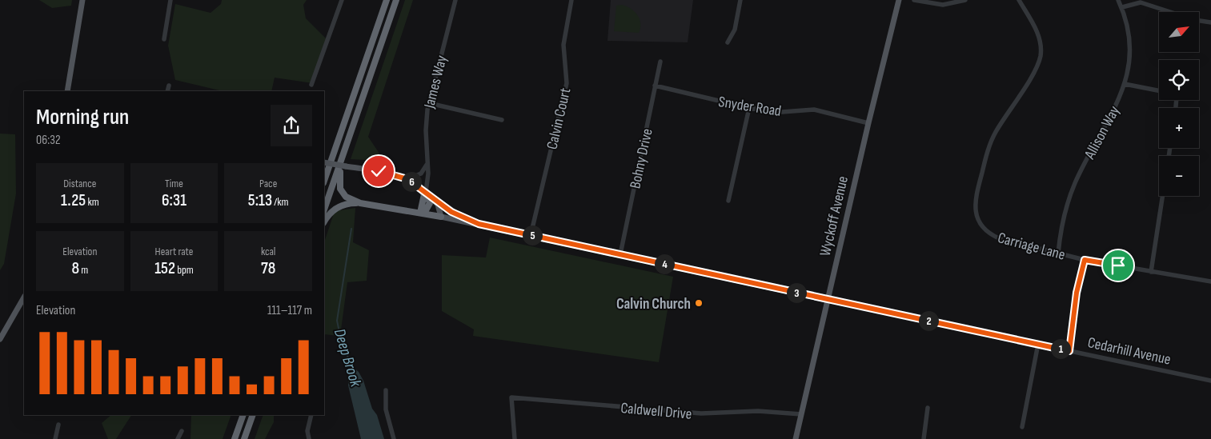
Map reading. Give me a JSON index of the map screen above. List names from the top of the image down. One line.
{"streets":{"main road":["Wyckoff Avenue","Cedarhill Avenue"],"street":["James Way","Snyder Road","Calvin Court","Allison Way","Bohny Drive","Carriage Lane","Caldwell Drive"]},"crossings":[["James Way","Cedarhill Avenue"],["Snyder Road","Bohny Drive"],["Snyder Road","Wyckoff Avenue"],["Calvin Court","Cedarhill Avenue"],["Allison Way","Carriage Lane"],["Bohny Drive","Cedarhill Avenue"],["Wyckoff Avenue","Cedarhill Avenue"],["Wyckoff Avenue","Caldwell Drive"]],"water":["Deep Brook"],"places":["Calvin Church"],"north":"top right","page":{"map_buttons":["+","−"],"heading":["Morning run","06:32"],"stats":[["Distance","1.25 km"],["Time","6:31"],["Pace","5:13 /km"],["Elevation","8 m"],["Heart rate","152 bpm"],["kcal","78"]],"pins":["6","5","4","3","2","1"],"chart":["Elevation","111–117 m"]}}
